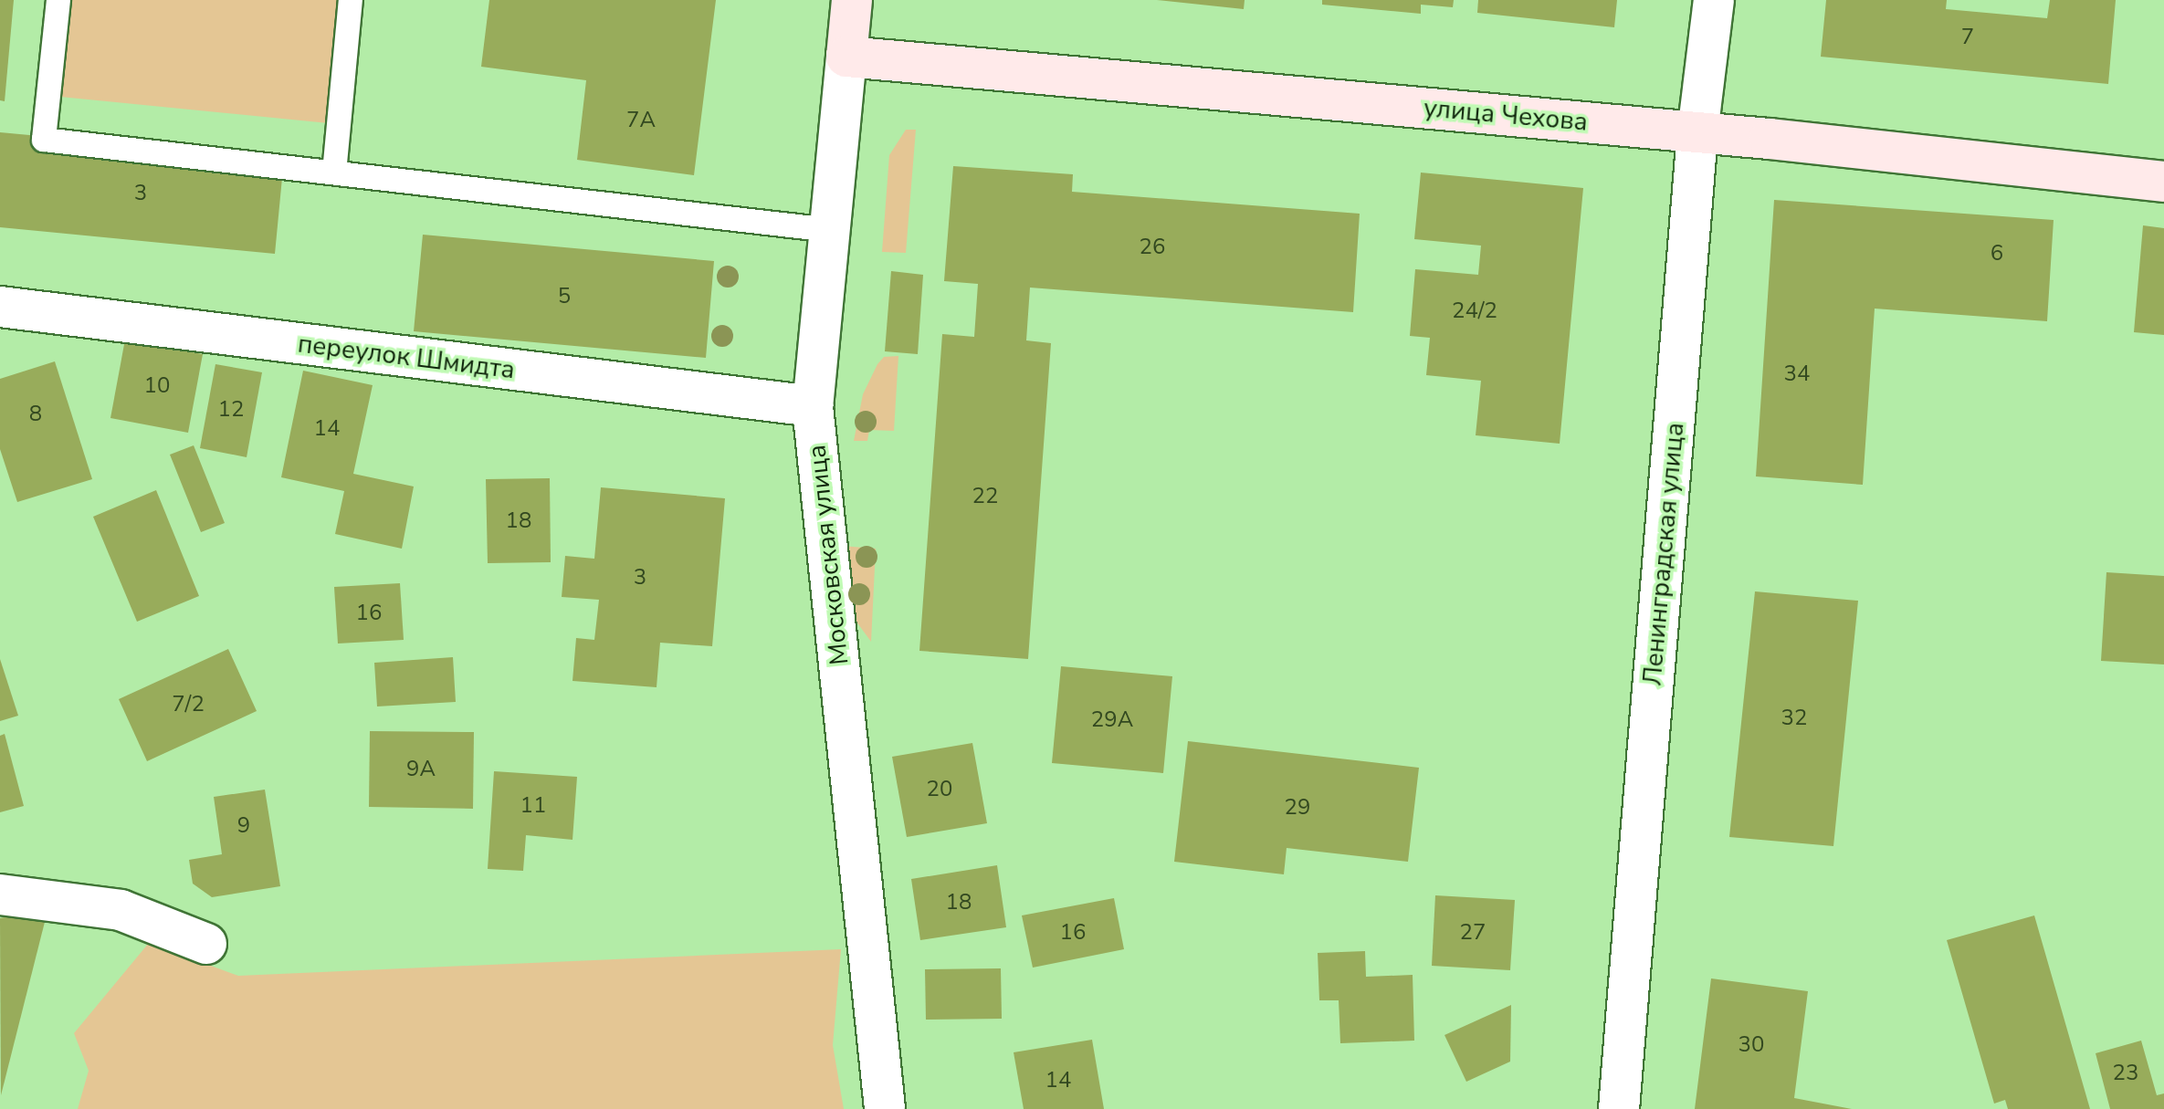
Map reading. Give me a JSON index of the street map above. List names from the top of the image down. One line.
{"streets":{"main road":["улица Чехова","Московская улица"],"street":["переулок Шмидта","Ленинградская улица"]},"crossings":[["улица Чехова","Ленинградская улица"],["улица Чехова","Московская улица"],["переулок Шмидта","Московская улица"]],"house_numbers":["7","7А","3","26","6","5","24/2","34","10","12","8","14","22","18","3","16","7/2","32","29А","9А","20","11","29","9","18","16","27","30","23","14"]}
